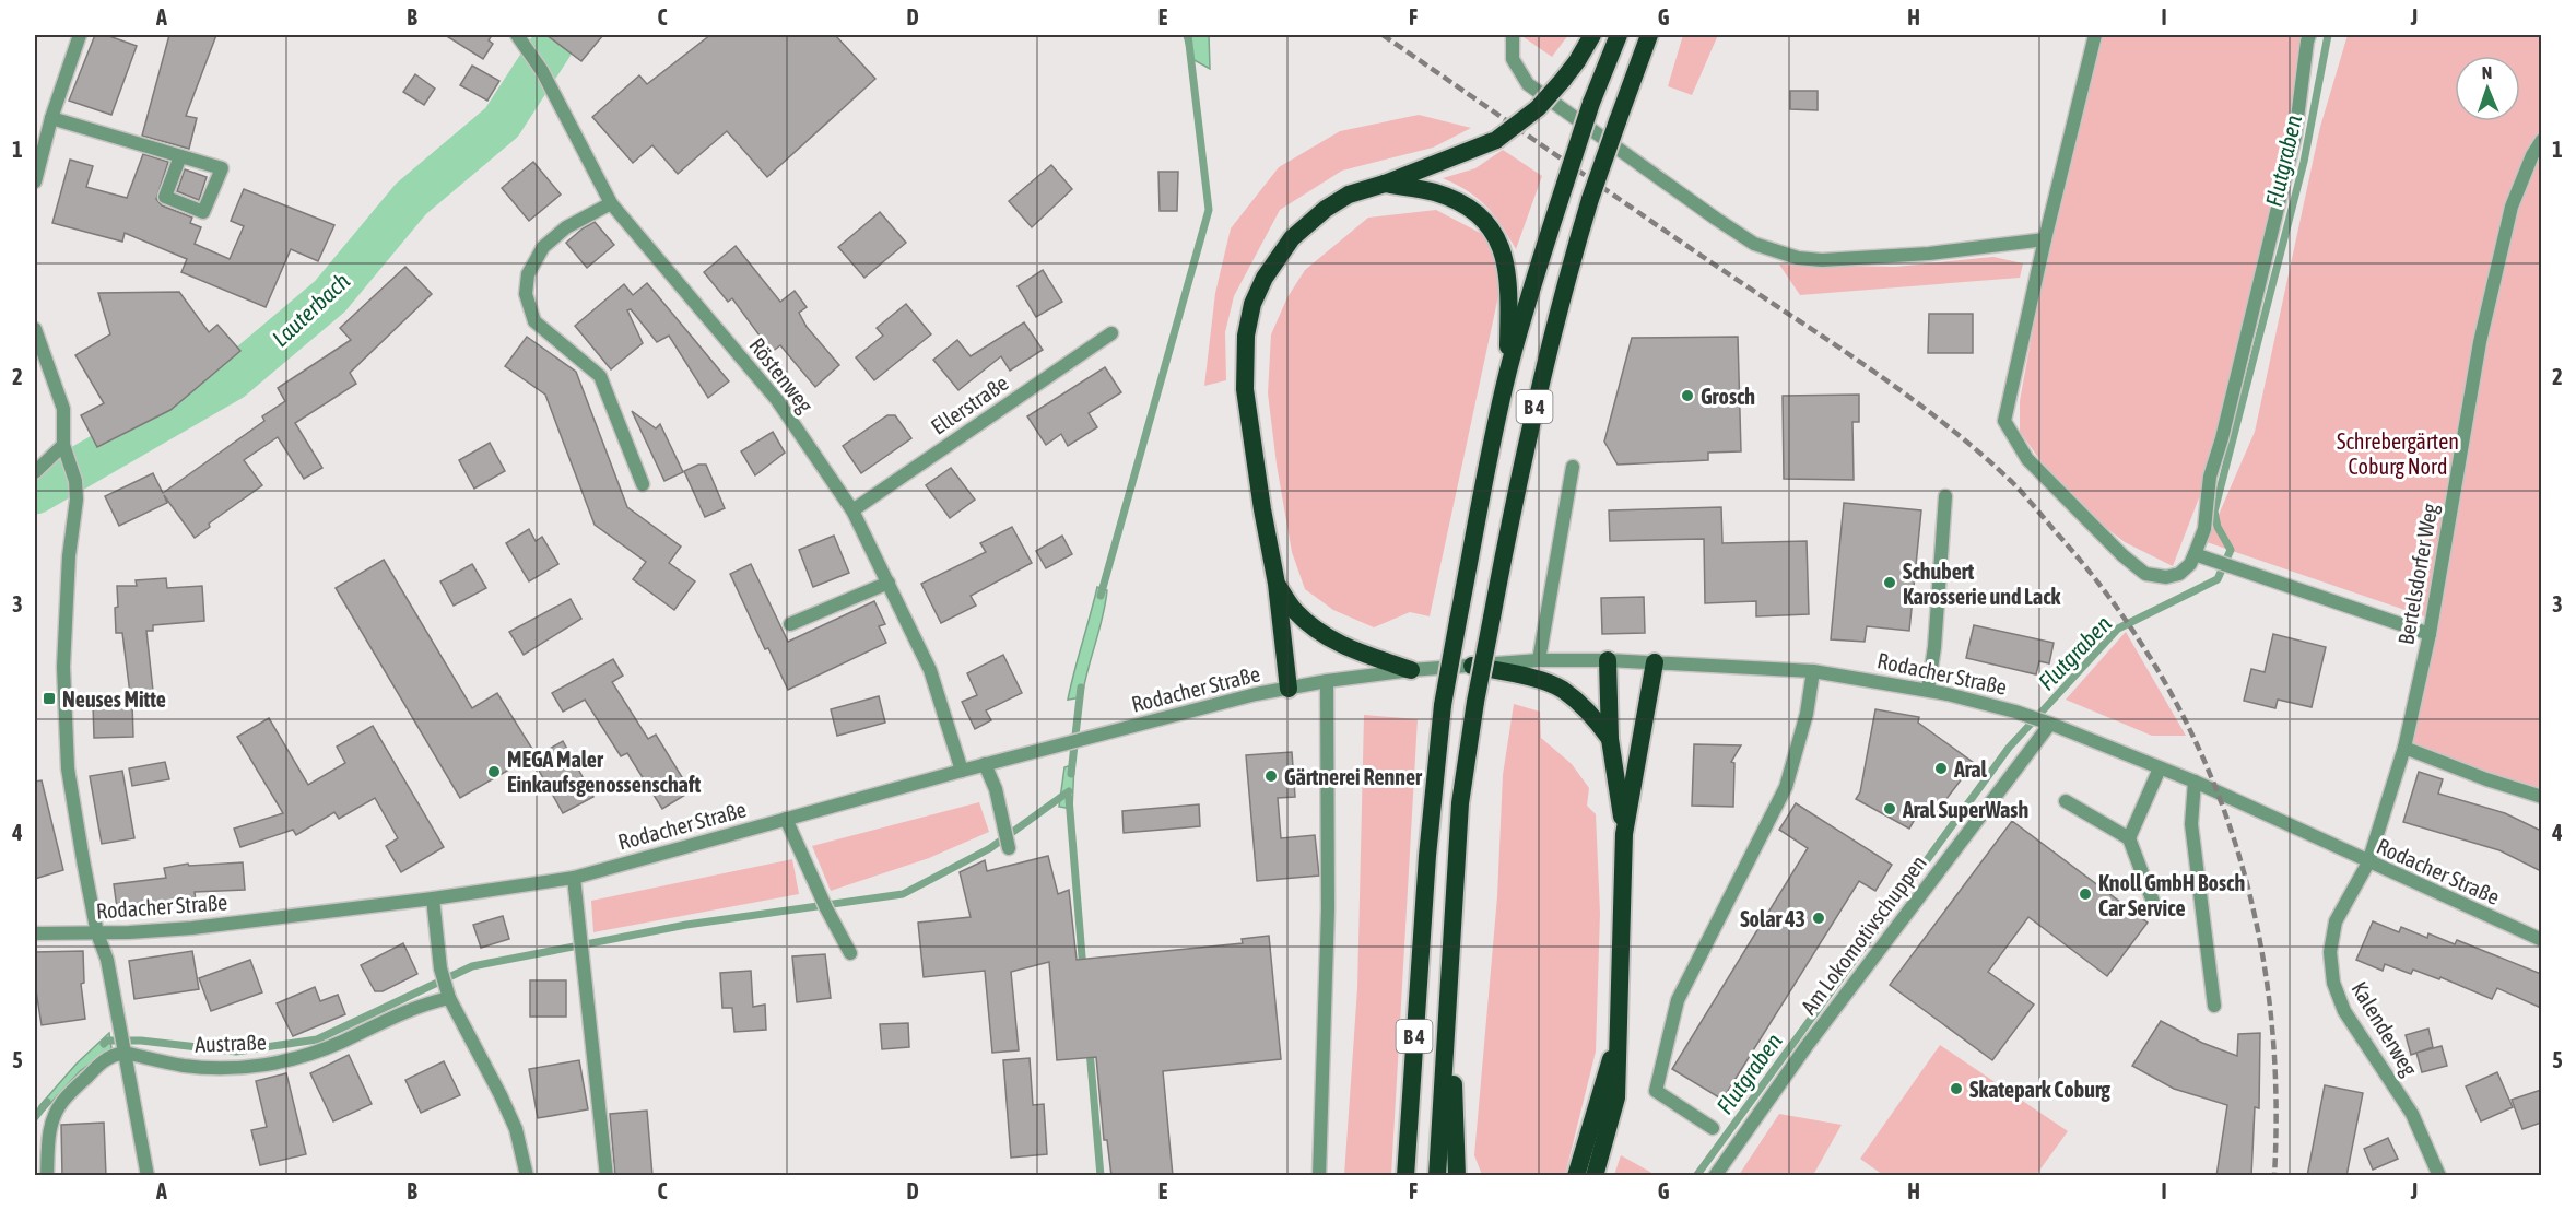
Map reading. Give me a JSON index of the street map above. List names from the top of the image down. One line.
{"streets":{"highway":["B 4"],"street":["Röstenweg","Ellerstraße","Bertelsdorfer Weg","Rodacher Straße","Am Lokomotivschuppen","Kalenderweg","Austraße"]},"crossings":[["Röstenweg","Ellerstraße"],["Röstenweg","Rodacher Straße"],["Bertelsdorfer Weg","Rodacher Straße"],["Bertelsdorfer Weg","Kalenderweg"],["Rodacher Straße","Am Lokomotivschuppen"],["Rodacher Straße","Kalenderweg"]],"water":["Flutgraben","Lauterbach"],"parks":["Schrebergärten Coburg Nord"],"places":{"other":["Grosch","Schubert Karosserie und Lack","Aral","MEGA Maler Einkaufsgenossenschaft","Gärtnerei Renner","Aral SuperWash","Knoll GmbH Bosch Car Service","Solar 43","Skatepark Coburg"],"transit":["Neuses Mitte"]},"north":"top","grid":{"columns":["A","B","C","D","E","F","G","H","I","J"],"rows":["1","2","3","4","5"]}}
